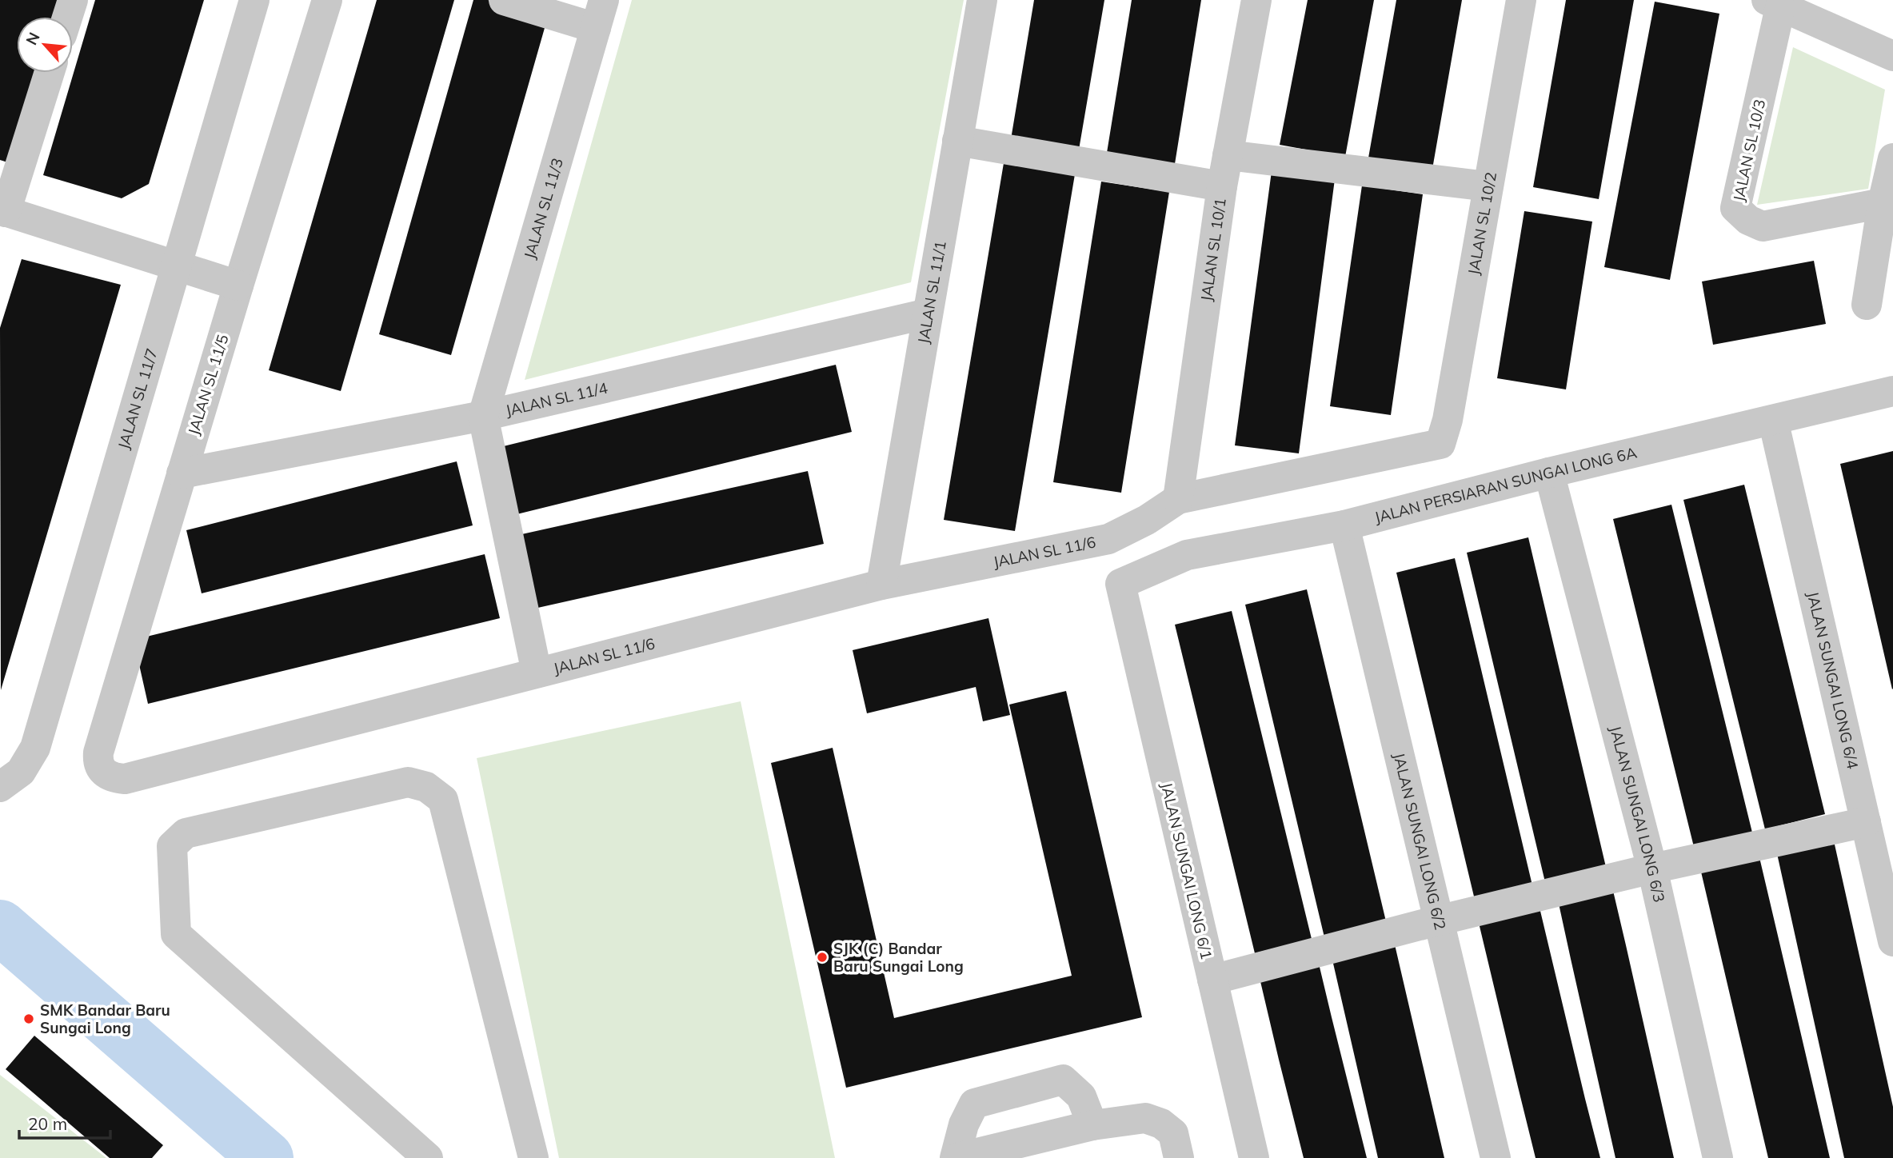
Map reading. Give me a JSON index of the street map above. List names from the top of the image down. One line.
{"streets":{"street":["JALAN SL 10/3","JALAN SL 11/3","JALAN SL 10/2","JALAN SL 10/1","JALAN SL 11/1","JALAN SL 11/5","JALAN SL 11/4","JALAN SL 11/7","JALAN PERSIARAN SUNGAI LONG 6A","JALAN SL 11/6","JALAN SUNGAI LONG 6/4","JALAN SUNGAI LONG 6/3","JALAN SUNGAI LONG 6/2","JALAN SUNGAI LONG 6/1"]},"crossings":[["JALAN SL 11/3","JALAN SL 11/4"],["JALAN SL 10/2","JALAN SL 10/1"],["JALAN SL 10/2","JALAN SL 11/6"],["JALAN SL 10/1","JALAN SL 11/6"],["JALAN SL 11/1","JALAN SL 11/4"],["JALAN SL 11/1","JALAN SL 11/6"],["JALAN SL 11/5","JALAN SL 11/4"],["JALAN SL 11/5","JALAN SL 11/6"],["JALAN PERSIARAN SUNGAI LONG 6A","JALAN SUNGAI LONG 6/4"],["JALAN PERSIARAN SUNGAI LONG 6A","JALAN SUNGAI LONG 6/3"],["JALAN PERSIARAN SUNGAI LONG 6A","JALAN SUNGAI LONG 6/2"],["JALAN PERSIARAN SUNGAI LONG 6A","JALAN SUNGAI LONG 6/1"]],"places":["SJK (C) Bandar Baru Sungai Long","SMK Bandar Baru Sungai Long"],"scale_bar":"20 m","north":"top left"}
